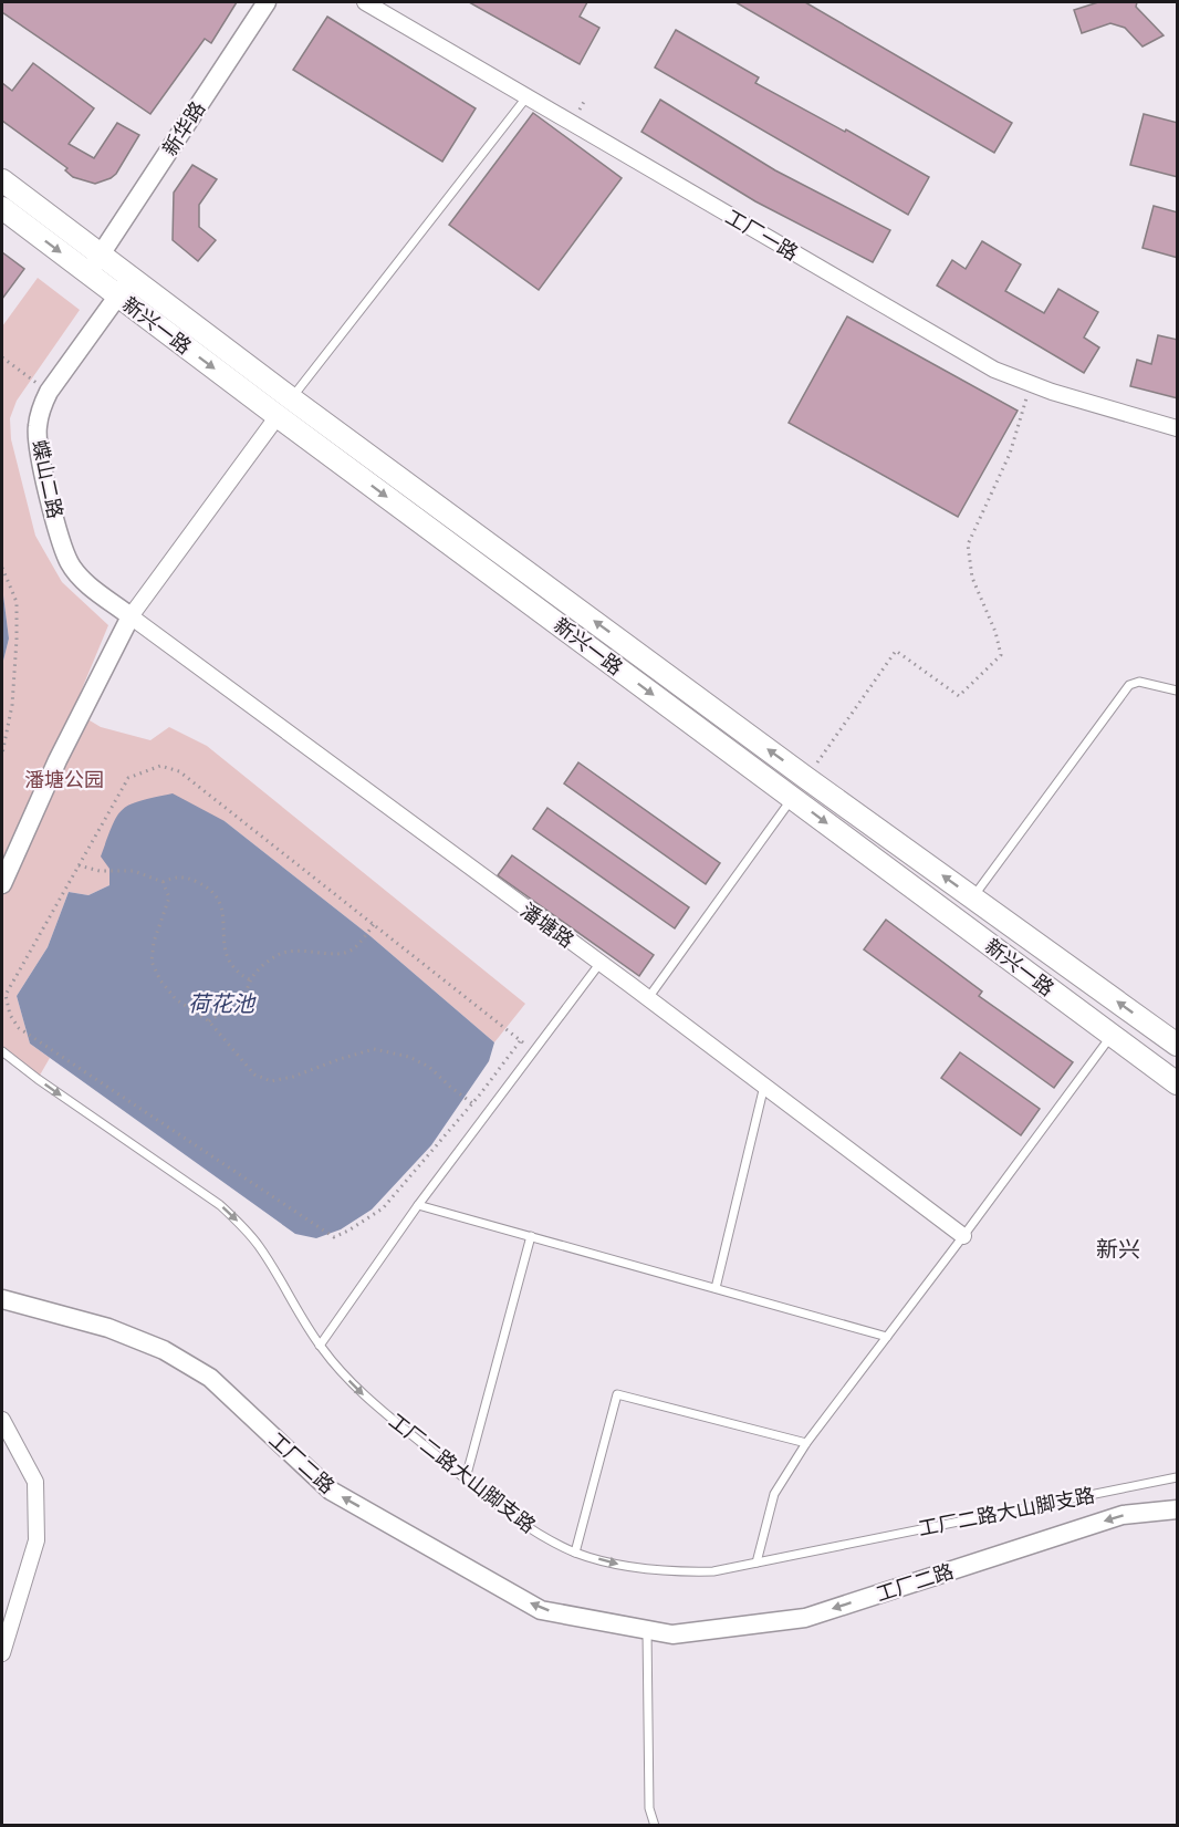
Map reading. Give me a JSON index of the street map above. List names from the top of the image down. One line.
{"streets":{"main road":["新兴一路"],"street":["新华路","工厂一路","蝶山二路","潘塘路","工厂二路"],"lane":["工厂二路大山脚支路"]},"crossings":[["新华路","新兴一路"],["新兴一路","蝶山二路"],["蝶山二路","潘塘路"]],"one_way":["工厂二路","工厂二路大山脚支路"],"districts":["新兴"],"water":["荷花池"],"parks":["潘塘公园"]}
